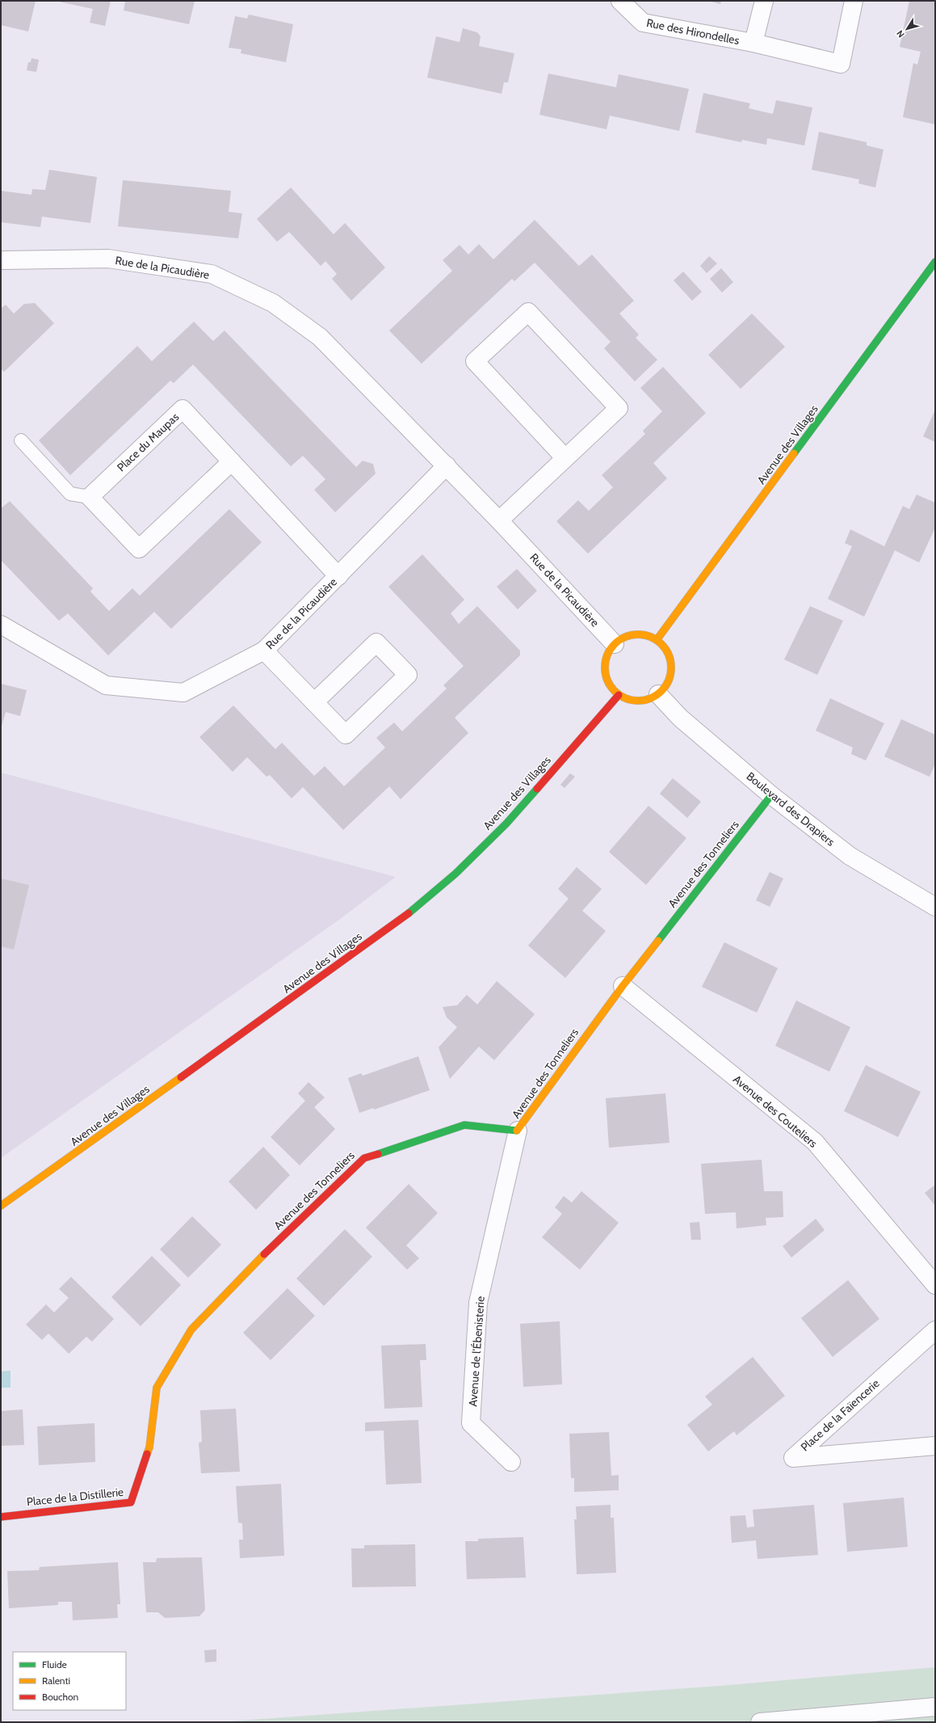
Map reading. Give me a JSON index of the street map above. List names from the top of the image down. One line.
{"streets":{"street":["Rue des Hirondelles","Rue de la Picaudière","Place du Maupas","Avenue des Villages","Boulevard des Drapiers","Avenue des Tonneliers","Avenue des Couteliers","Avenue de l'Ébenisterie","Place de la Faïencerie","Place de la Distillerie"]},"crossings":[["Rue de la Picaudière","Place du Maupas"],["Rue de la Picaudière","Avenue des Villages"],["Rue de la Picaudière","Boulevard des Drapiers"],["Avenue des Villages","Boulevard des Drapiers"],["Boulevard des Drapiers","Avenue des Tonneliers"],["Avenue des Tonneliers","Avenue des Couteliers"],["Avenue des Tonneliers","Avenue de l'Ébenisterie"],["Avenue des Tonneliers","Place de la Distillerie"]],"legend":["Fluide","Ralenti","Bouchon"],"north":"bottom left"}
